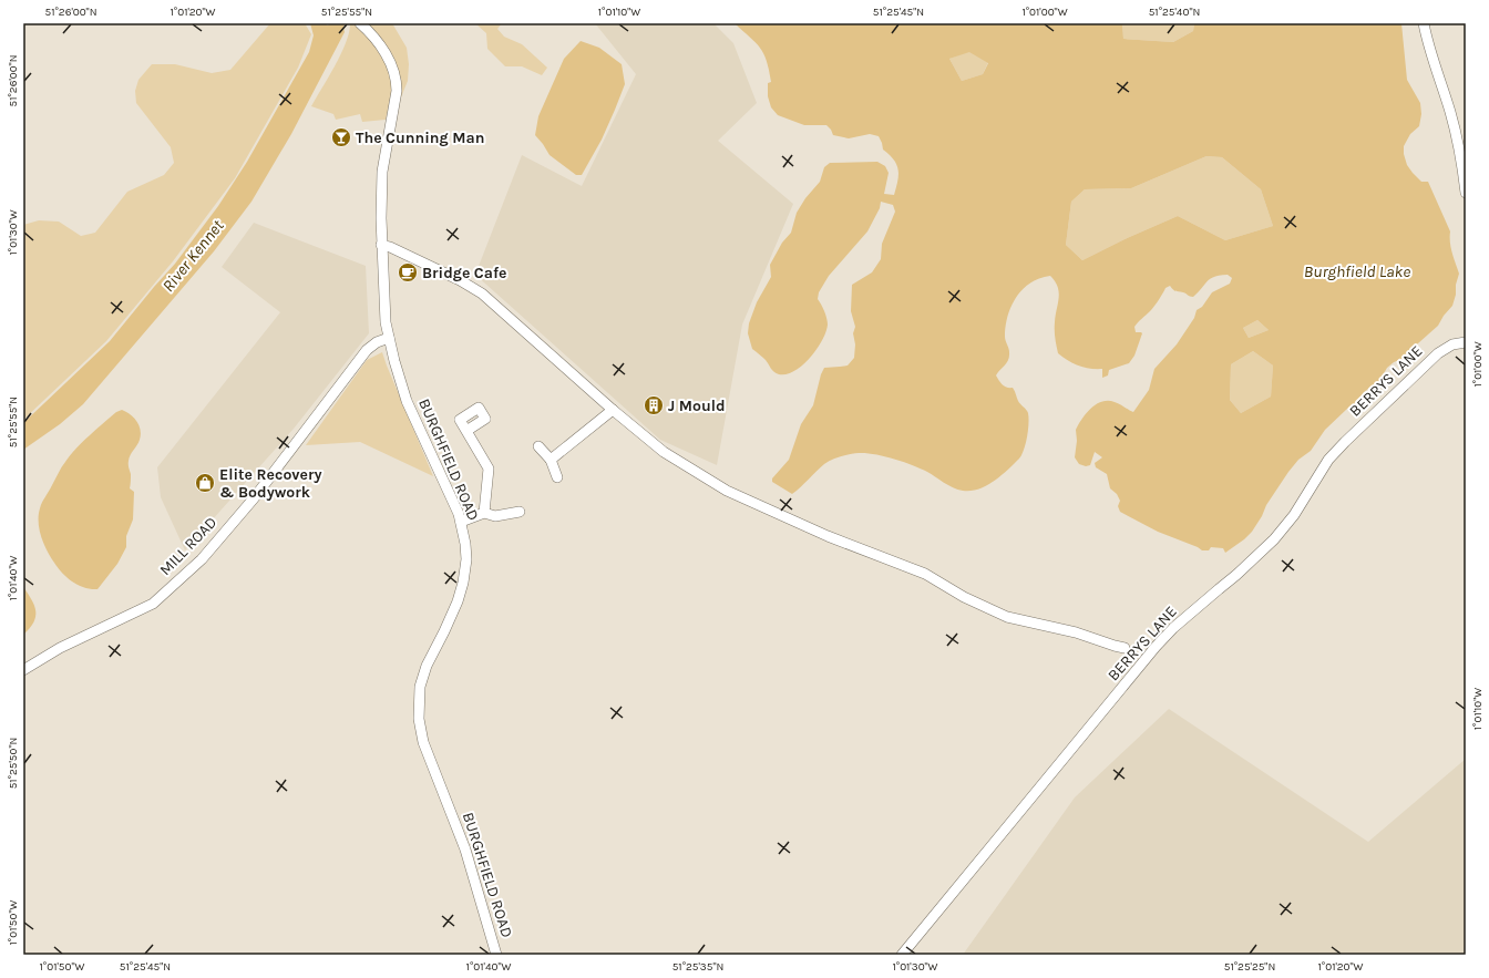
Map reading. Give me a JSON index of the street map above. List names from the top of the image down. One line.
{"streets":{"street":["BERRYS LANE","BURGHFIELD ROAD","MILL ROAD"]},"crossings":[["BURGHFIELD ROAD","MILL ROAD"]],"water":["River Kennet","Burghfield Lake"],"places":{"bar":["The Cunning Man"],"cafe":["Bridge Cafe"],"building":["J Mould"],"shop":["Elite Recovery & Bodywork"]},"coordinates":["51°26'00\"N","1°01'20\"W","51°25'55\"N","1°01'10\"W","51°25'45\"N","1°01'00\"W","51°25'40\"N","1°01'30\"W","1°01'40\"W","51°25'50\"N","1°01'50\"W","51°25'35\"N","51°25'25\"N"]}
